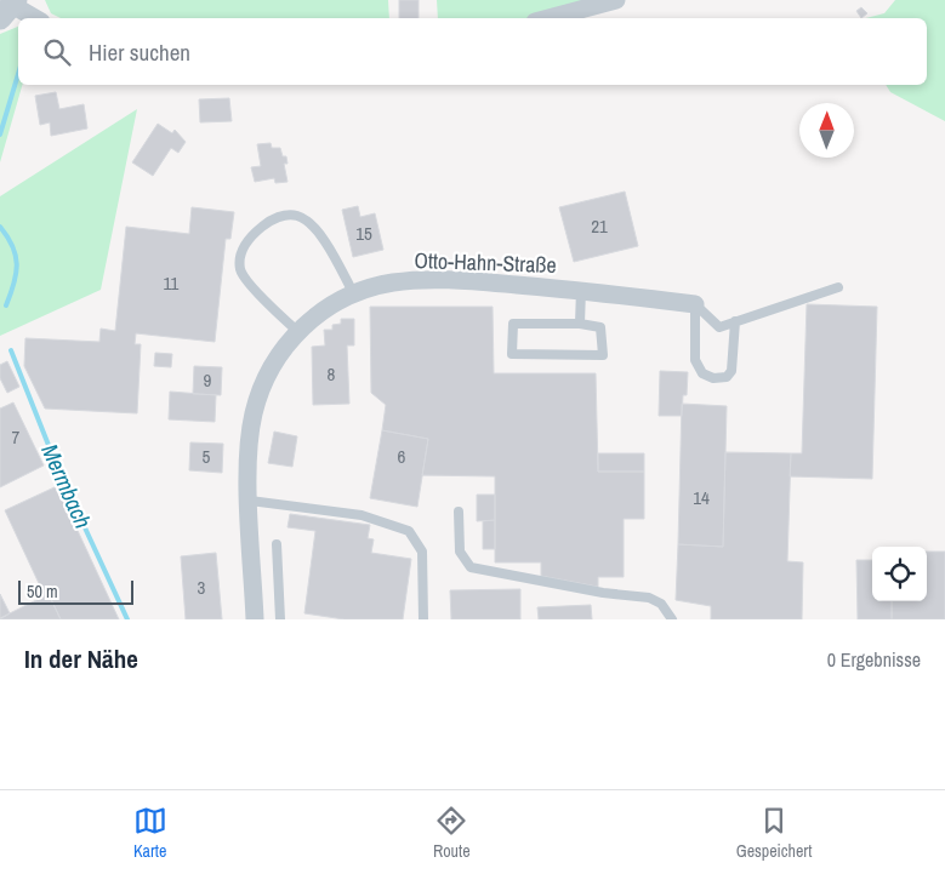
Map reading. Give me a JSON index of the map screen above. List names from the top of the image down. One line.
{"streets":{"street":["Otto-Hahn-Straße"]},"water":["Mermbach"],"house_numbers":["21","15","11","8","9","7","5","6","14","3"],"scale_bar":"50 m","north":"top","page":{"search":"Hier suchen","scale":"50 m","heading":["In der Nähe","0 Ergebnisse"],"nav":["Karte","Route","Gespeichert"]}}
